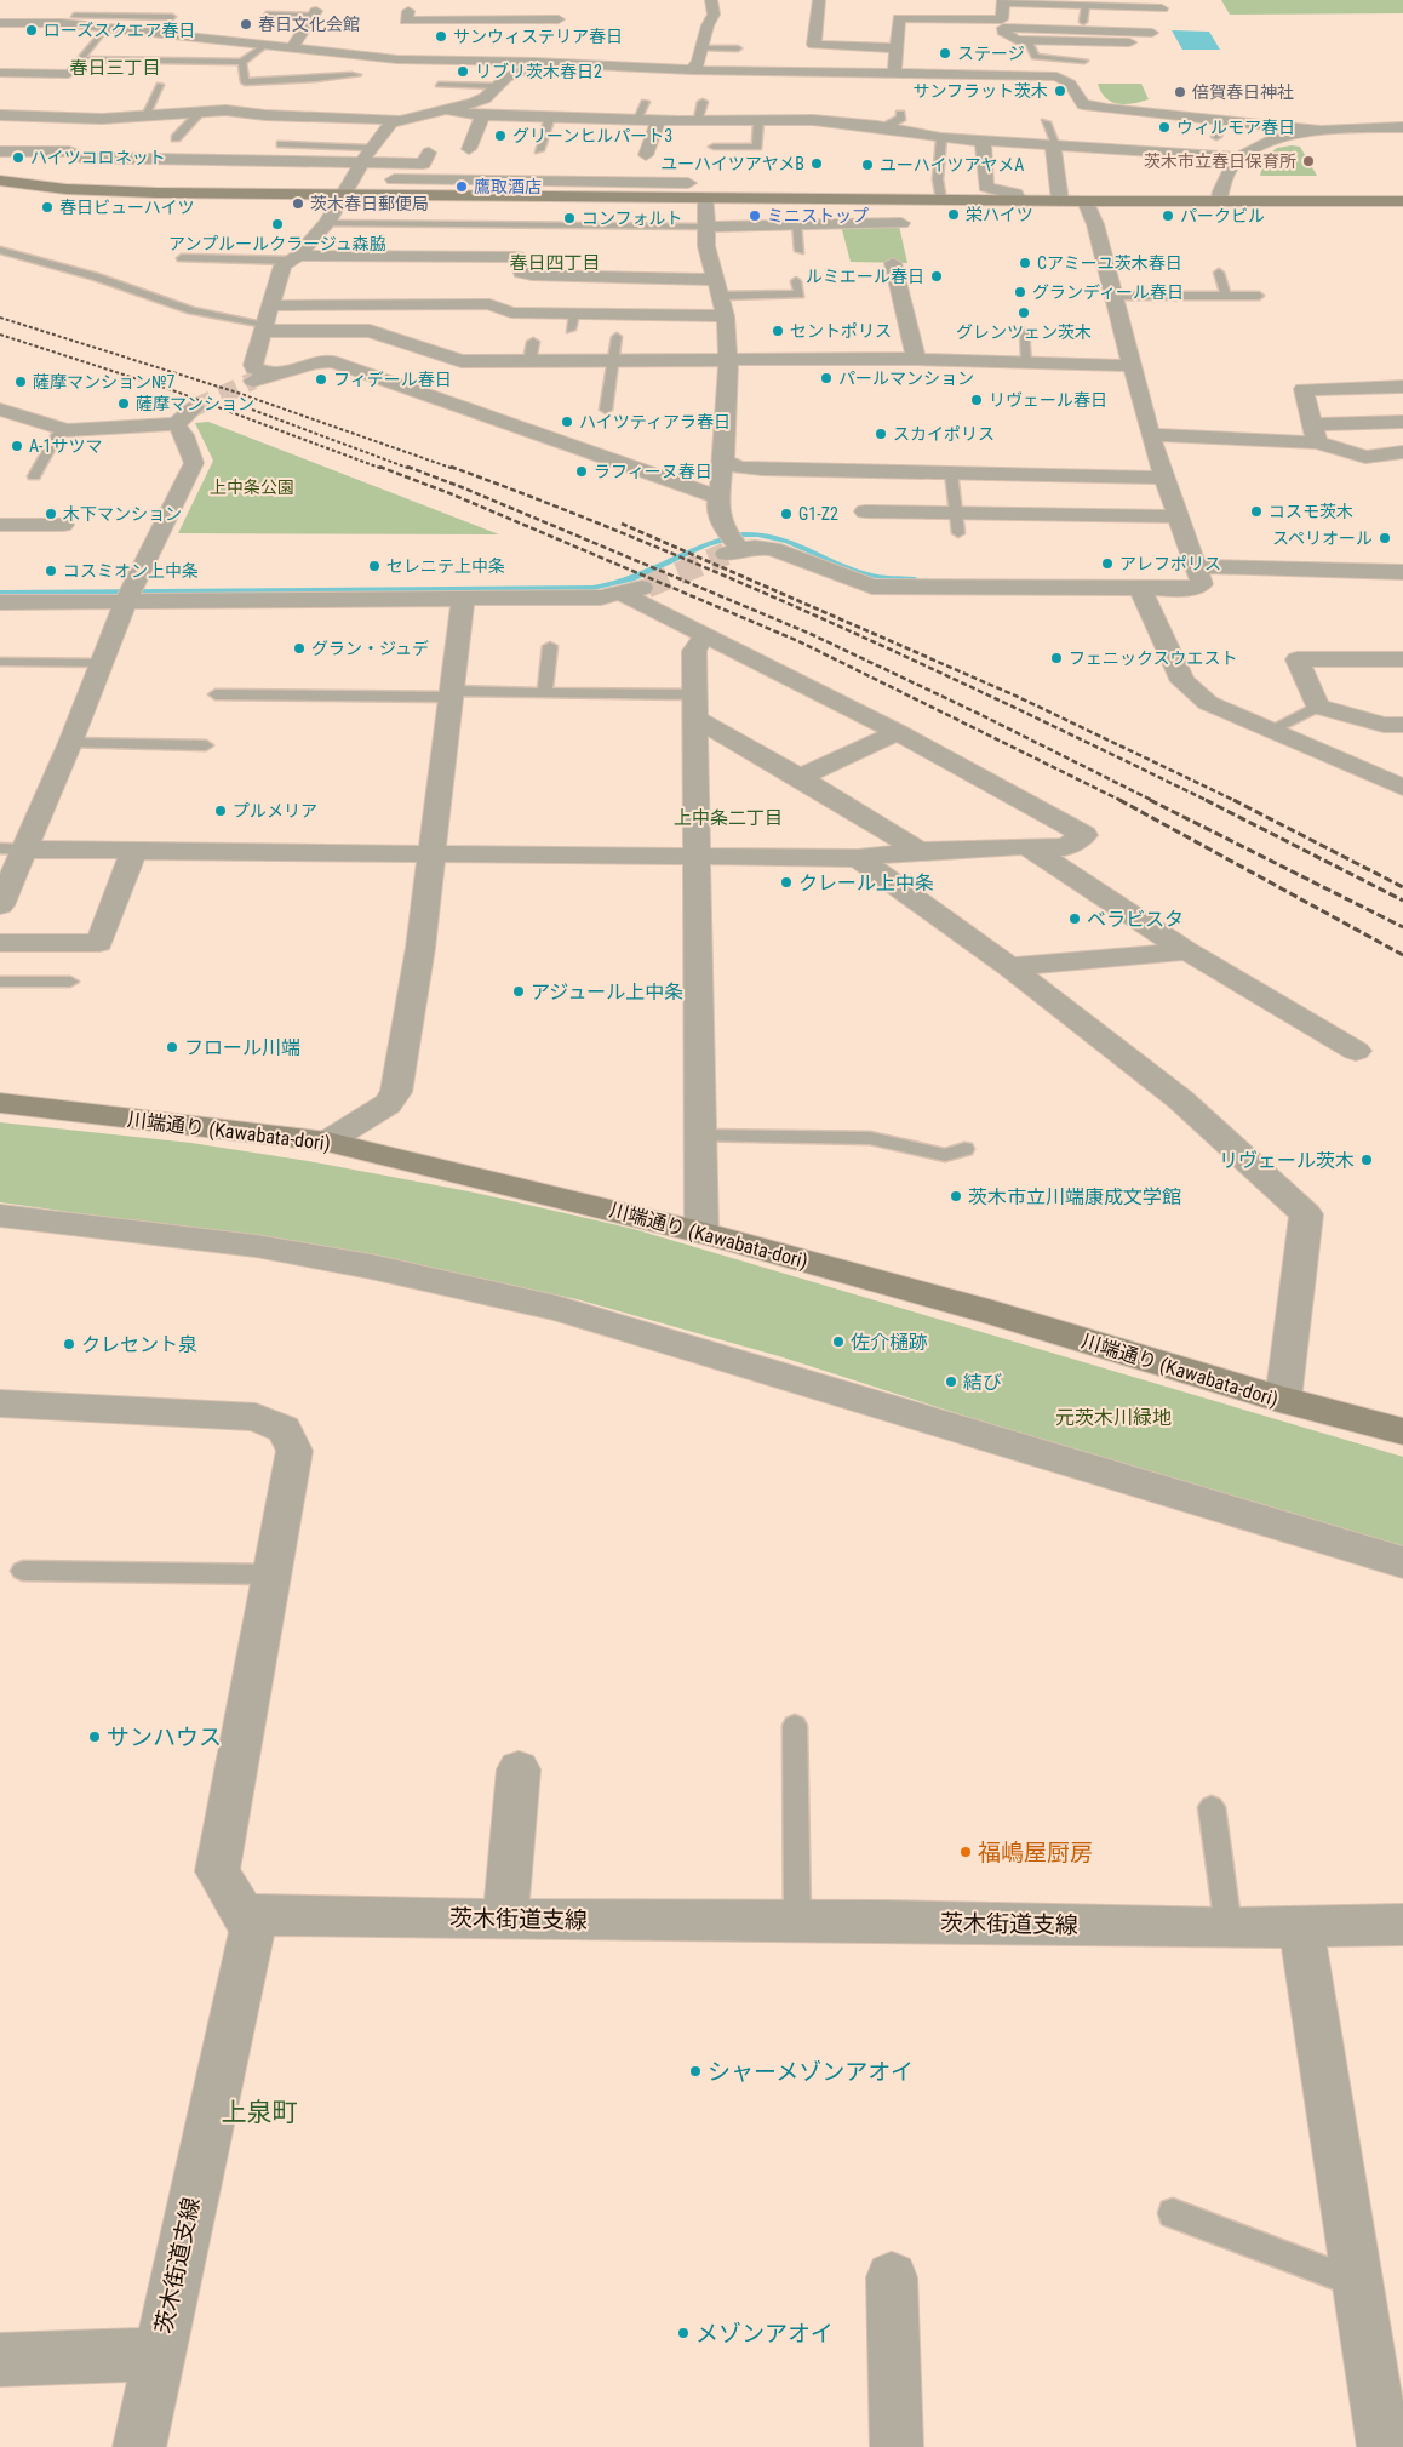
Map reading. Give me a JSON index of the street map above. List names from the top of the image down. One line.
{"streets":{"street":["川端通り (Kawabata-dori)","茨木街道支線"]},"districts":["春日三丁目","春日四丁目","上中条二丁目","上泉町"],"parks":["上中条公園","元茨木川緑地"],"places":["春日文化会館","ローズスクエア春日","サンウィステリア春日","ステージ","リブリ茨木春日2","サンフラット茨木","倍賀春日神社","ウィルモア春日","グリーンヒルパート3","ハイツコロネット","茨木市立春日保育所","ユーハイツアヤメB","ユーハイツアヤメA","鷹取酒店","茨木春日郵便局","春日ビューハイツ","栄ハイツ","ミニストップ","パークビル","コンフォルト","アンプルールクラージュ森脇","Cアミーユ茨木春日","ルミエール春日","グランディール春日","グレンツェン茨木","セントポリス","パールマンション","フィデール春日","薩摩マンション№7","リヴェール春日","薩摩マンション","ハイツティアラ春日","スカイポリス","A-1サツマ","ラフィーヌ春日","コスモ茨木","木下マンション","G1-Z2","スペリオール","アレフポリス","セレニテ上中条","コスミオン上中条","グラン・ジュデ","フェニックスウエスト","プルメリア","クレール上中条","ベラビスタ","アジュール上中条","フロール川端","リヴェール茨木","茨木市立川端康成文学館","佐介樋跡","クレセント泉","結び","サンハウス","福嶋屋厨房","シャーメゾンアオイ","メゾンアオイ"]}
